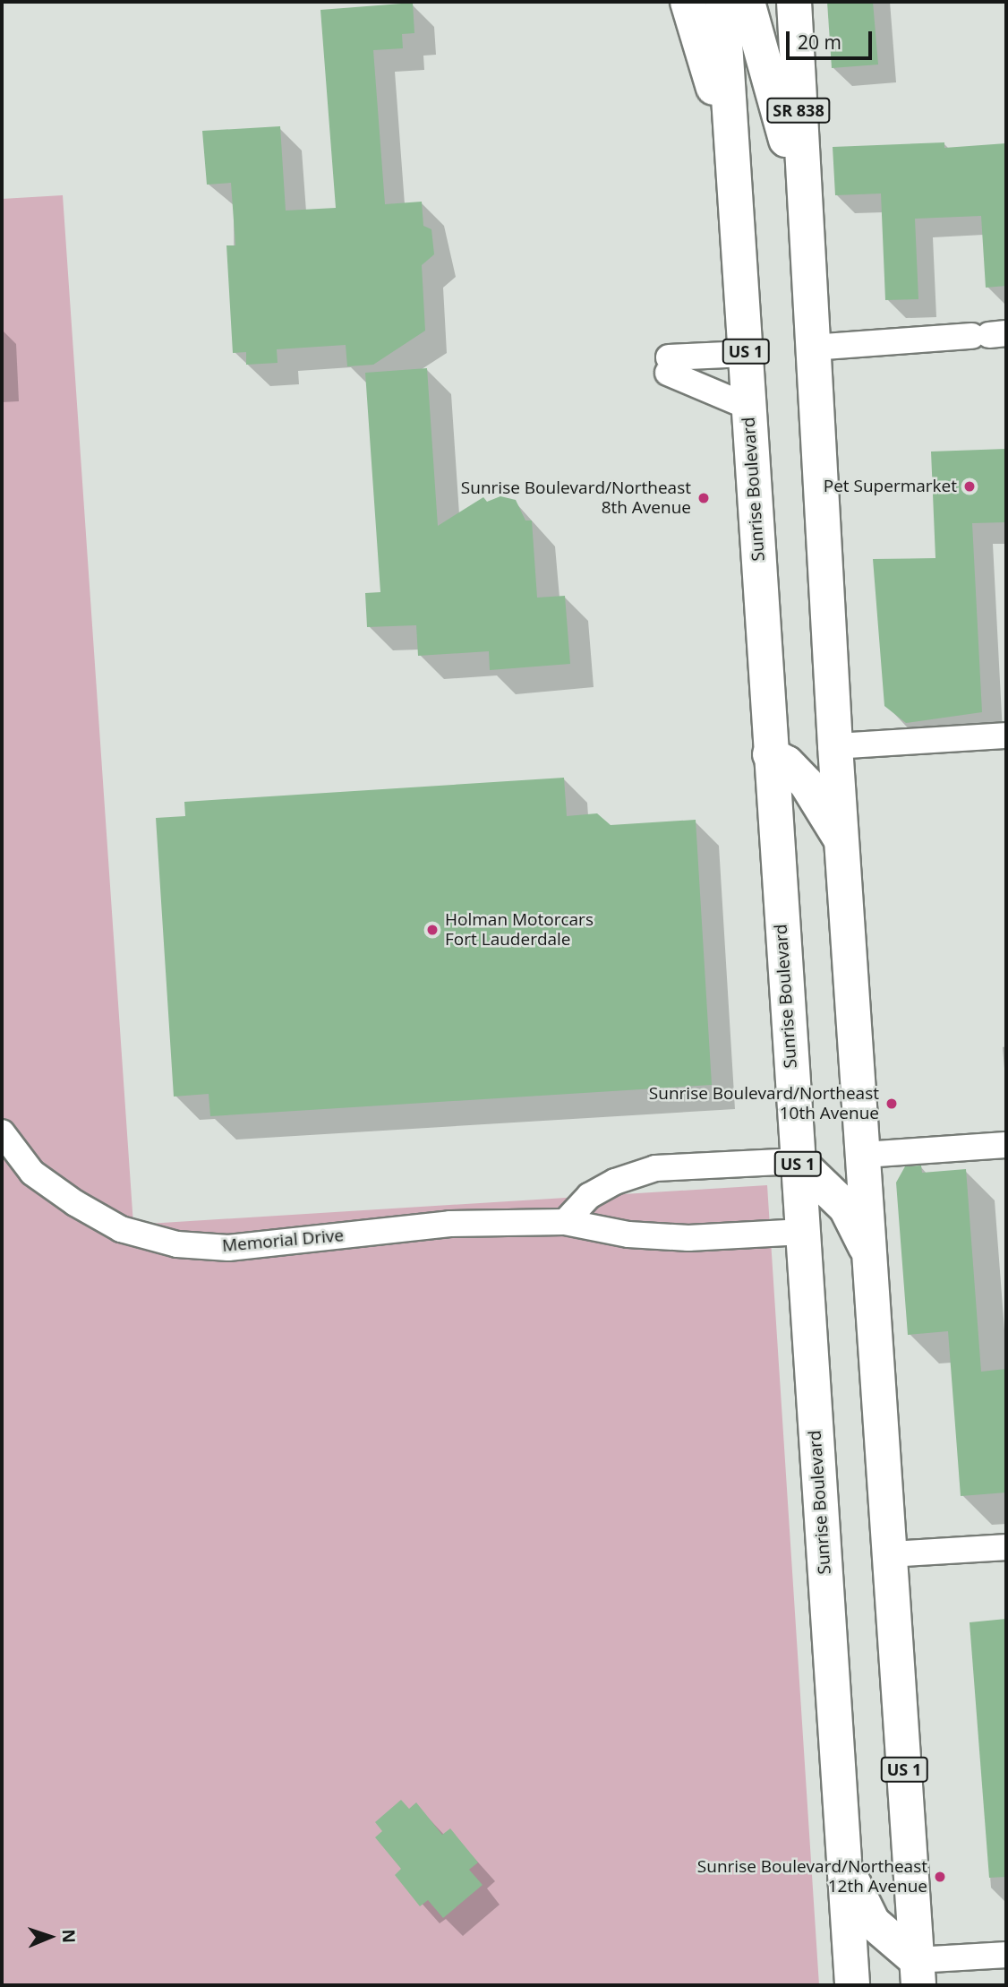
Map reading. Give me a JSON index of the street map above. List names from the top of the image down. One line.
{"streets":{"main road":["SR 838","US 1","Sunrise Boulevard"],"street":["Memorial Drive"]},"crossings":[["SR 838","US 1"],["US 1","Sunrise Boulevard"],["Sunrise Boulevard","Memorial Drive"]],"places":["Pet Supermarket","Sunrise Boulevard/Northeast 8th Avenue","Holman Motorcars Fort Lauderdale","Sunrise Boulevard/Northeast 10th Avenue","Sunrise Boulevard/Northeast 12th Avenue"],"scale_bar":"20 m","north":"right"}
